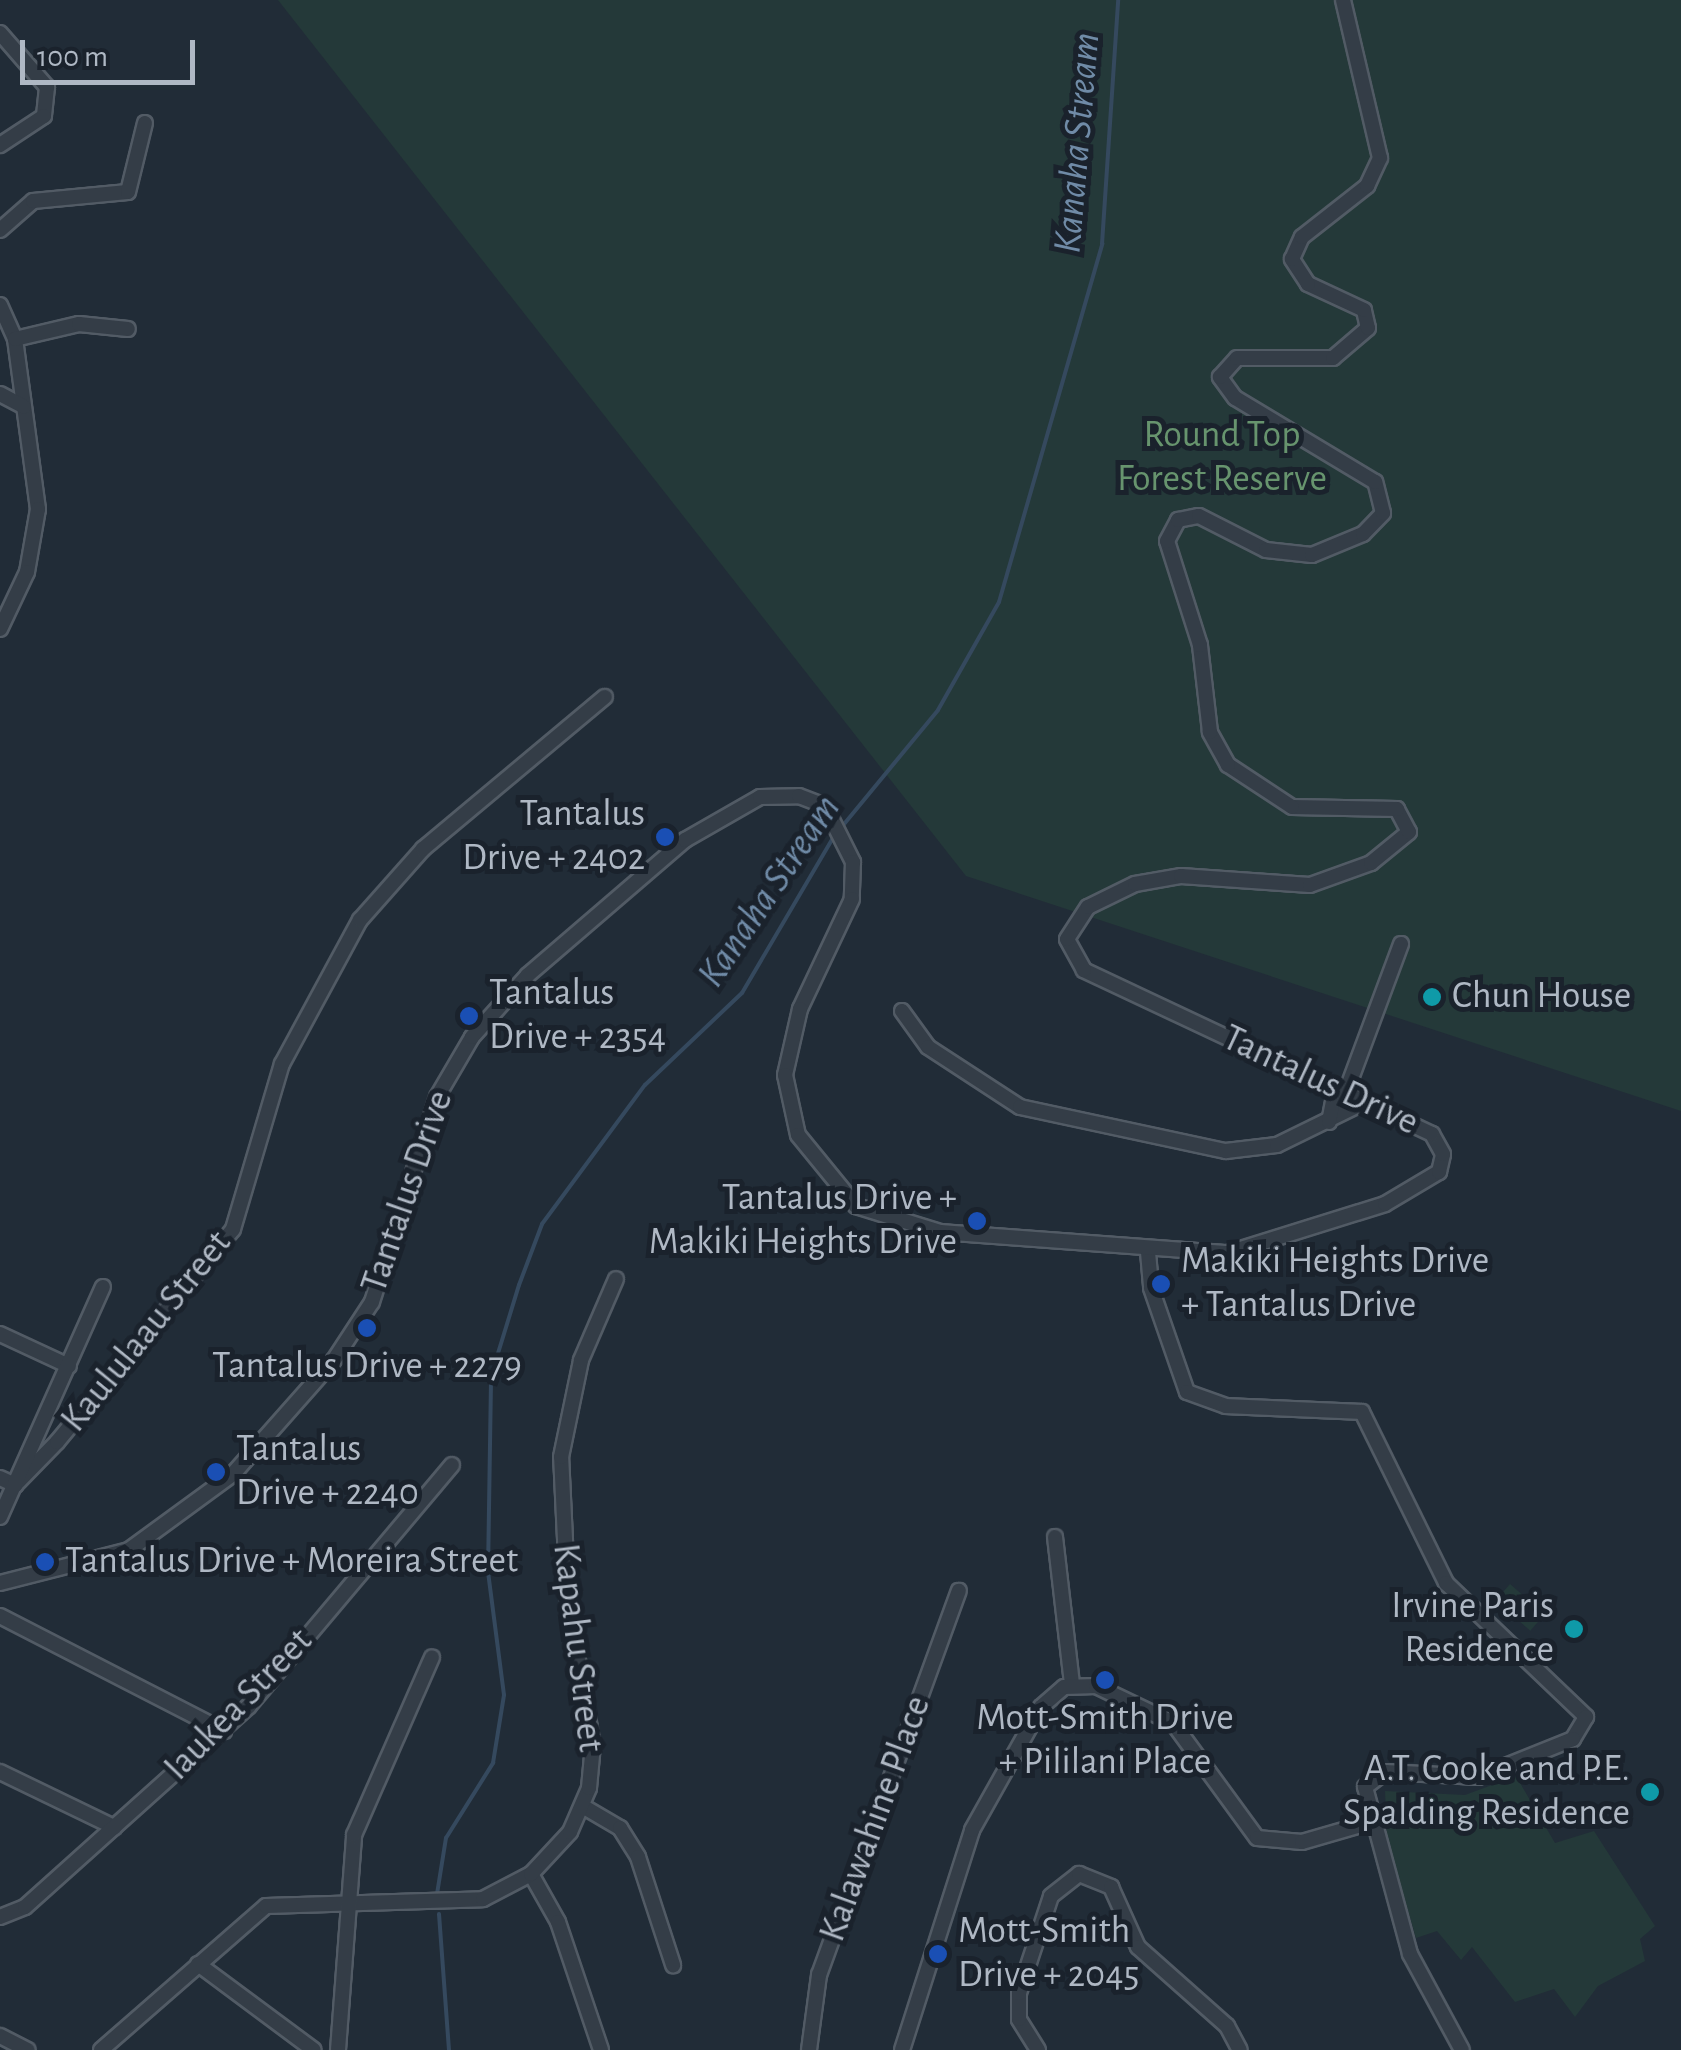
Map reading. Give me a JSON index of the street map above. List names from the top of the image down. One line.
{"streets":{"street":["Tantalus Drive","Kaululaau Street","Kapahu Street","Iaukea Street","Kalawahine Place"]},"water":["Kanaha Stream"],"parks":["Round Top Forest Reserve"],"places":["Tantalus Drive + 2402","Chun House","Tantalus Drive + 2354","Tantalus Drive + Makiki Heights Drive","Makiki Heights Drive + Tantalus Drive","Tantalus Drive + 2279","Tantalus Drive + 2240","Tantalus Drive + Moreira Street","Irvine Paris Residence","Mott-Smith Drive + Pililani Place","A.T. Cooke and P.E. Spalding Residence","Mott-Smith Drive + 2045"],"scale_bar":"100 m"}
